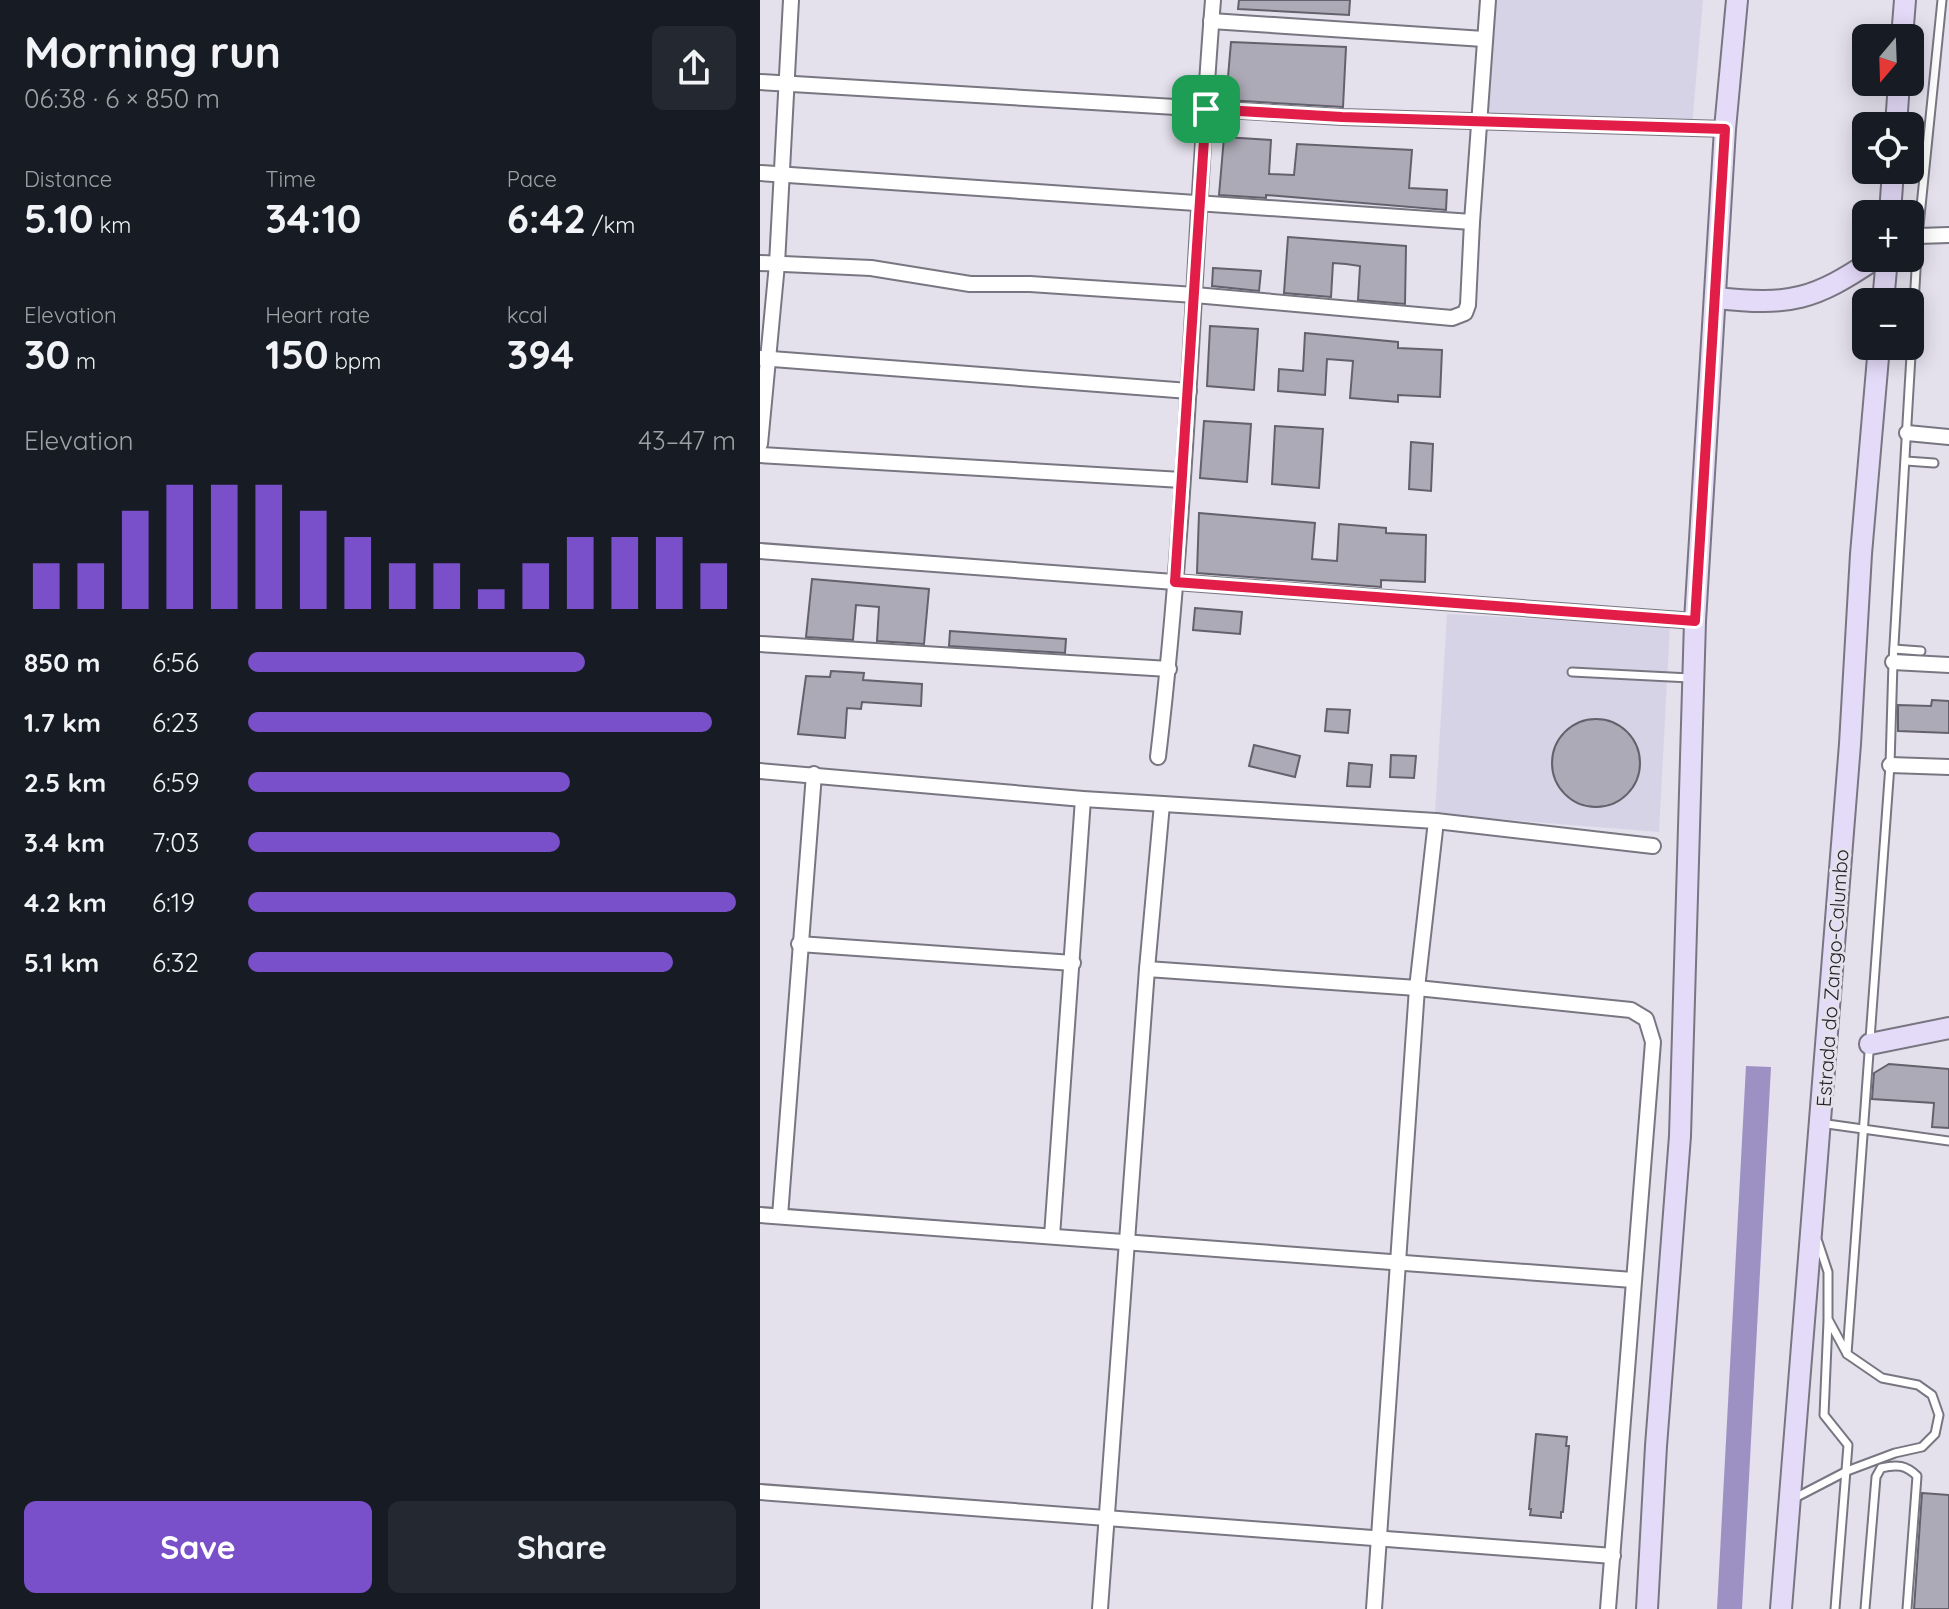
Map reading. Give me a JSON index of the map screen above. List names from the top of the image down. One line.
{"streets":{"main road":["Estrada do Zango-Calumbo"]},"north":"bottom","page":{"heading":["Morning run","06:38 · 6 × 850 m"],"map_buttons":["+","−"],"stats":[["Distance","5.10 km"],["Time","34:10"],["Pace","6:42 /km"],["Elevation","30 m"],["Heart rate","150 bpm"],["kcal","394"]],"chart":["Elevation","43–47 m"],"list":[{"name":"850 m","note":"6:56"},{"name":"1.7 km","note":"6:23"},{"name":"2.5 km","note":"6:59"},{"name":"3.4 km","note":"7:03"},{"name":"4.2 km","note":"6:19"},{"name":"5.1 km","note":"6:32"}],"buttons":["Save","Share"]}}
